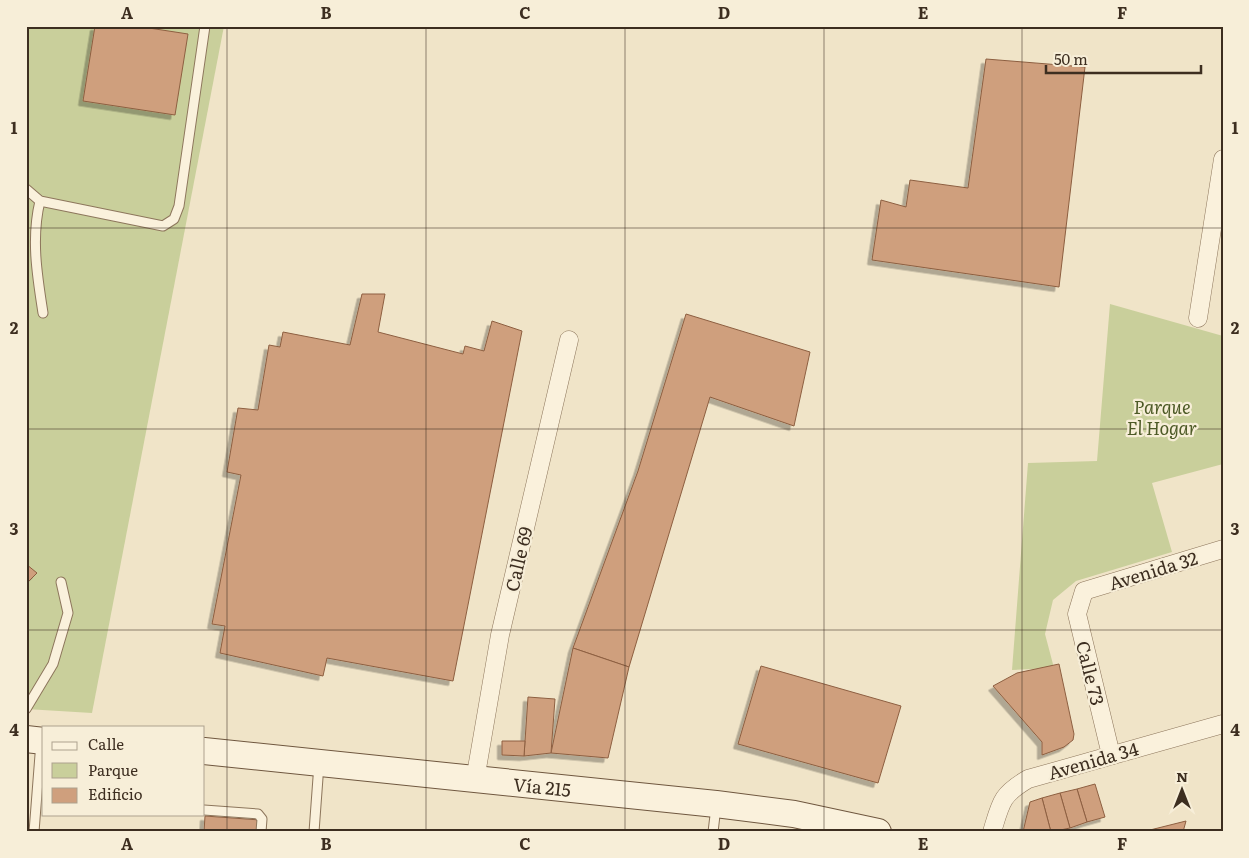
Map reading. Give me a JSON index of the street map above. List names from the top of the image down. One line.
{"streets":{"main road":["Vía 215"],"street":["Calle 69","Avenida 32","Calle 73","Avenida 34"]},"crossings":[["Calle 69","Vía 215"],["Avenida 32","Calle 73"],["Calle 73","Avenida 34"]],"parks":["Parque El Hogar"],"legend":["Calle","Parque","Edificio"],"scale_bar":"50 m","north":"top","grid":{"columns":["A","B","C","D","E","F"],"rows":["1","2","3","4"]}}
